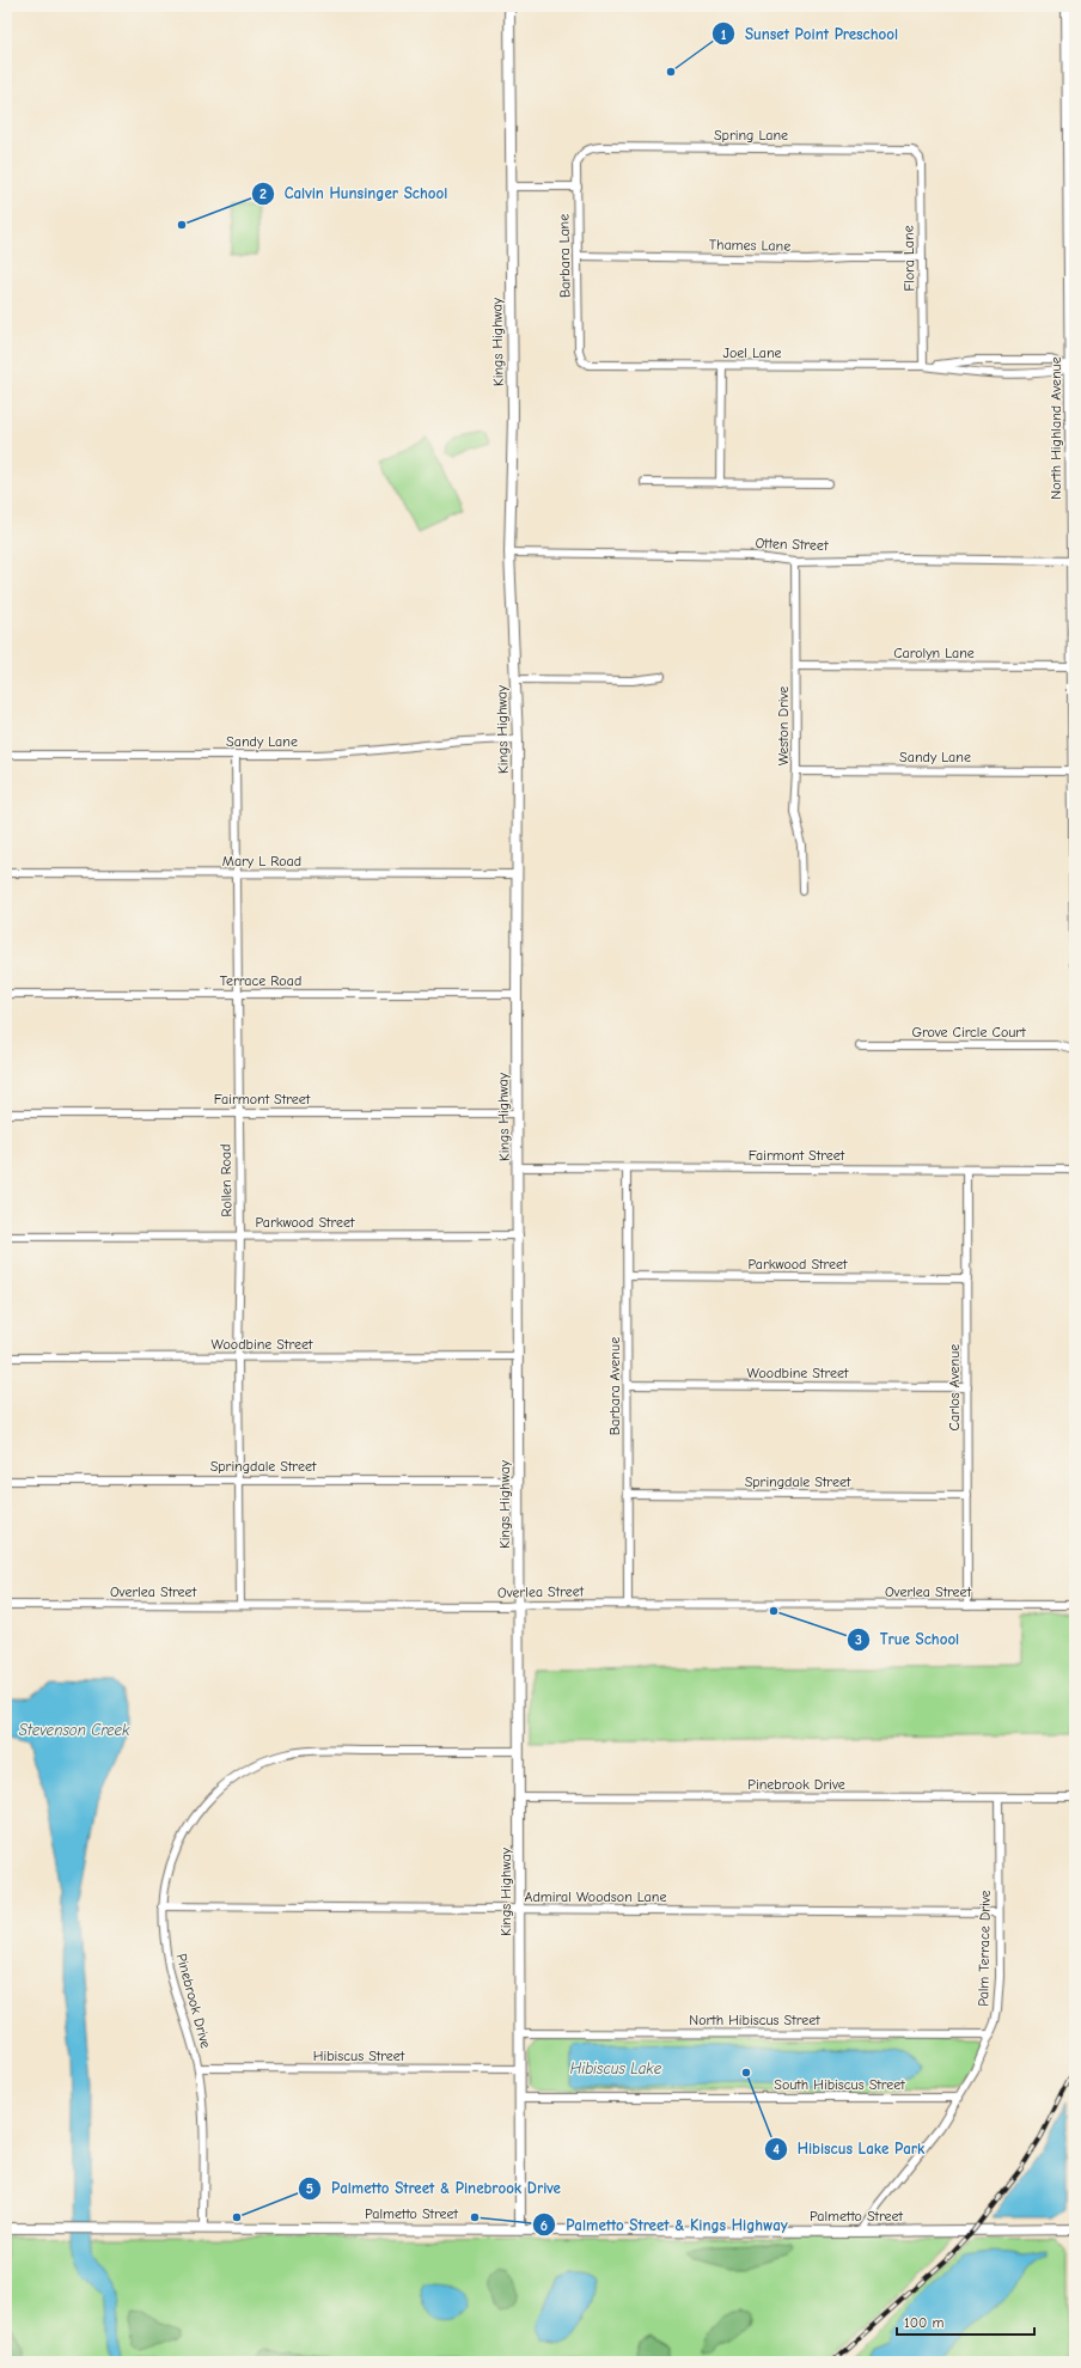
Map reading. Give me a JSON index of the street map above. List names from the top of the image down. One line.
{"streets":{"street":["Spring Lane","Thames Lane","Barbara Lane","Flora Lane","Kings Highway","Joel Lane","North Highland Avenue","Otten Street","Carolyn Lane","Weston Drive","Sandy Lane","Mary L Road","Terrace Road","Grove Circle Court","Fairmont Street","Rollen Road","Parkwood Street","Woodbine Street","Barbara Avenue","Carlos Avenue","Springdale Street","Overlea Street","Pinebrook Drive","Admiral Woodson Lane","Palm Terrace Drive","North Hibiscus Street","Hibiscus Street","South Hibiscus Street","Palmetto Street"]},"crossings":[["Spring Lane","Barbara Lane"],["Spring Lane","Flora Lane"],["Thames Lane","Barbara Lane"],["Thames Lane","Flora Lane"],["Barbara Lane","Joel Lane"],["Flora Lane","Joel Lane"],["Kings Highway","Otten Street"],["Kings Highway","Sandy Lane"],["Kings Highway","Mary L Road"],["Kings Highway","Terrace Road"],["Kings Highway","Fairmont Street"],["Kings Highway","Parkwood Street"],["Kings Highway","Woodbine Street"],["Kings Highway","Springdale Street"],["Kings Highway","Overlea Street"],["Kings Highway","Pinebrook Drive"],["Kings Highway","Admiral Woodson Lane"],["Kings Highway","North Hibiscus Street"],["Kings Highway","Hibiscus Street"],["Kings Highway","South Hibiscus Street"],["Kings Highway","Palmetto Street"],["Joel Lane","North Highland Avenue"],["North Highland Avenue","Otten Street"],["North Highland Avenue","Carolyn Lane"],["North Highland Avenue","Sandy Lane"],["Otten Street","Weston Drive"],["Carolyn Lane","Weston Drive"],["Weston Drive","Sandy Lane"],["Sandy Lane","Rollen Road"],["Mary L Road","Rollen Road"],["Terrace Road","Rollen Road"],["Fairmont Street","Rollen Road"],["Fairmont Street","Barbara Avenue"],["Fairmont Street","Carlos Avenue"],["Rollen Road","Parkwood Street"],["Rollen Road","Woodbine Street"],["Rollen Road","Springdale Street"],["Rollen Road","Overlea Street"],["Parkwood Street","Barbara Avenue"],["Parkwood Street","Carlos Avenue"],["Woodbine Street","Barbara Avenue"],["Woodbine Street","Carlos Avenue"],["Barbara Avenue","Springdale Street"],["Barbara Avenue","Overlea Street"],["Carlos Avenue","Springdale Street"],["Carlos Avenue","Overlea Street"],["Pinebrook Drive","Admiral Woodson Lane"],["Pinebrook Drive","Palm Terrace Drive"],["Pinebrook Drive","Hibiscus Street"],["Pinebrook Drive","Palmetto Street"],["Admiral Woodson Lane","Palm Terrace Drive"],["Palm Terrace Drive","North Hibiscus Street"],["Palm Terrace Drive","South Hibiscus Street"],["Palm Terrace Drive","Palmetto Street"]],"water":["Stevenson Creek","Hibiscus Lake"],"places":["Sunset Point Preschool","Calvin Hunsinger School","True School","Hibiscus Lake Park","Palmetto Street & Pinebrook Drive","Palmetto Street & Kings Highway"],"scale_bar":"100 m"}
